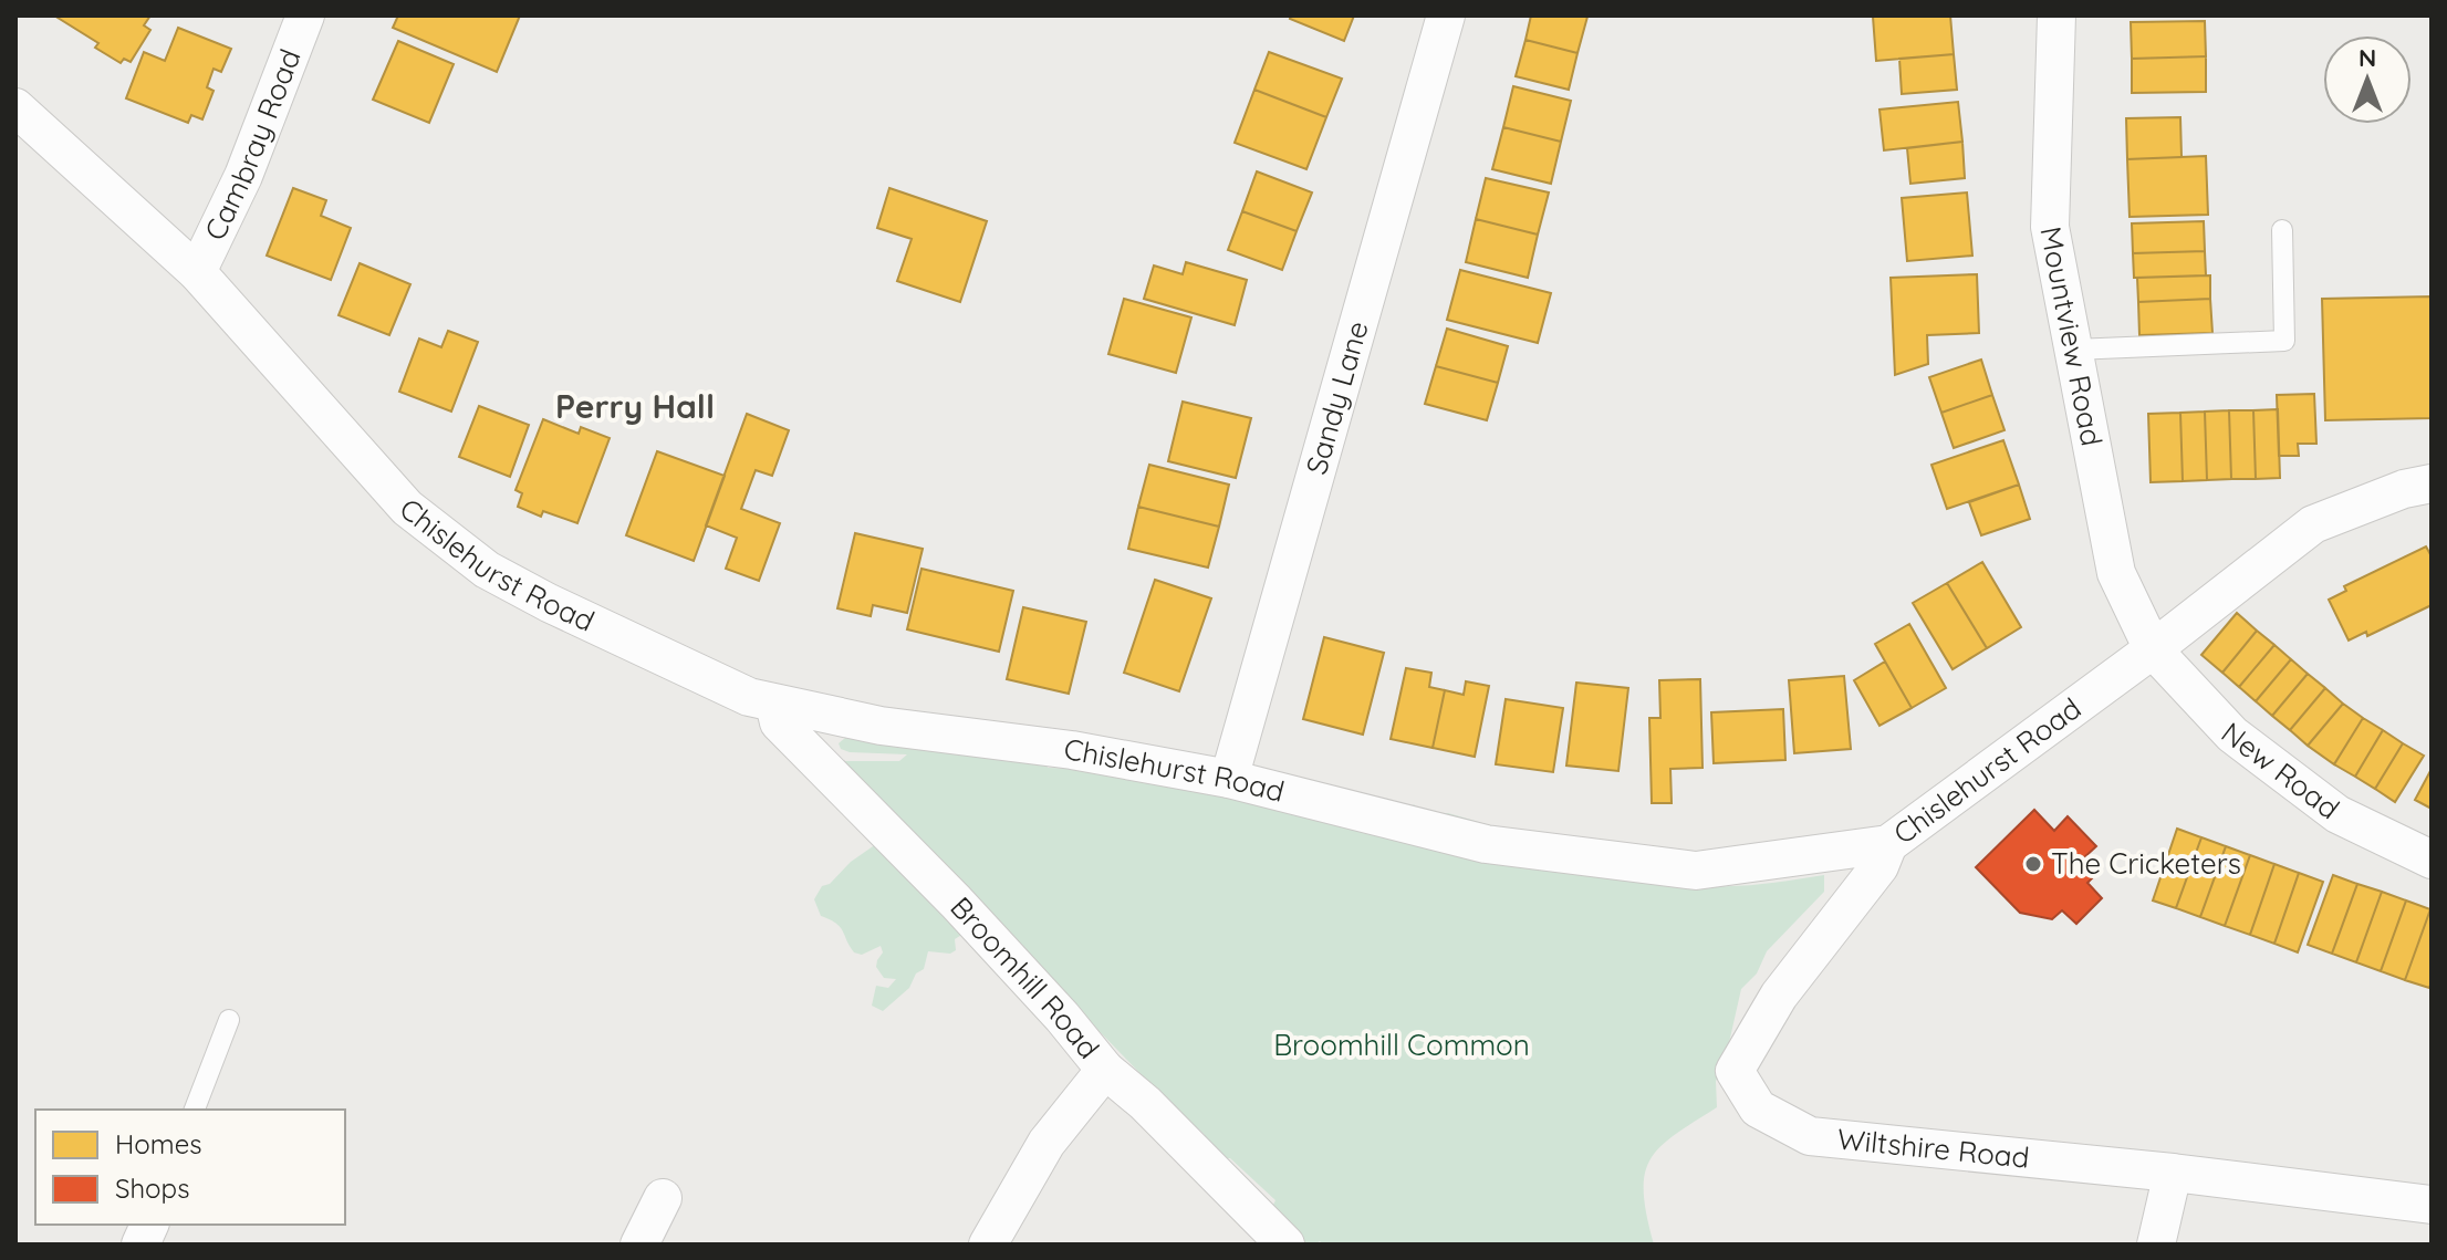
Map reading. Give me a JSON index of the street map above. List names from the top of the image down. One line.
{"streets":{"street":["Cambray Road","Mountview Road","Sandy Lane","Chislehurst Road","New Road","Broomhill Road","Wiltshire Road"]},"crossings":[["Cambray Road","Chislehurst Road"],["Mountview Road","Chislehurst Road"],["Mountview Road","New Road"],["Sandy Lane","Chislehurst Road"],["Chislehurst Road","New Road"],["Chislehurst Road","Broomhill Road"],["Chislehurst Road","Wiltshire Road"]],"districts":["Perry Hall"],"parks":["Broomhill Common"],"places":["The Cricketers"],"legend":["Homes","Shops"],"north":"top"}
